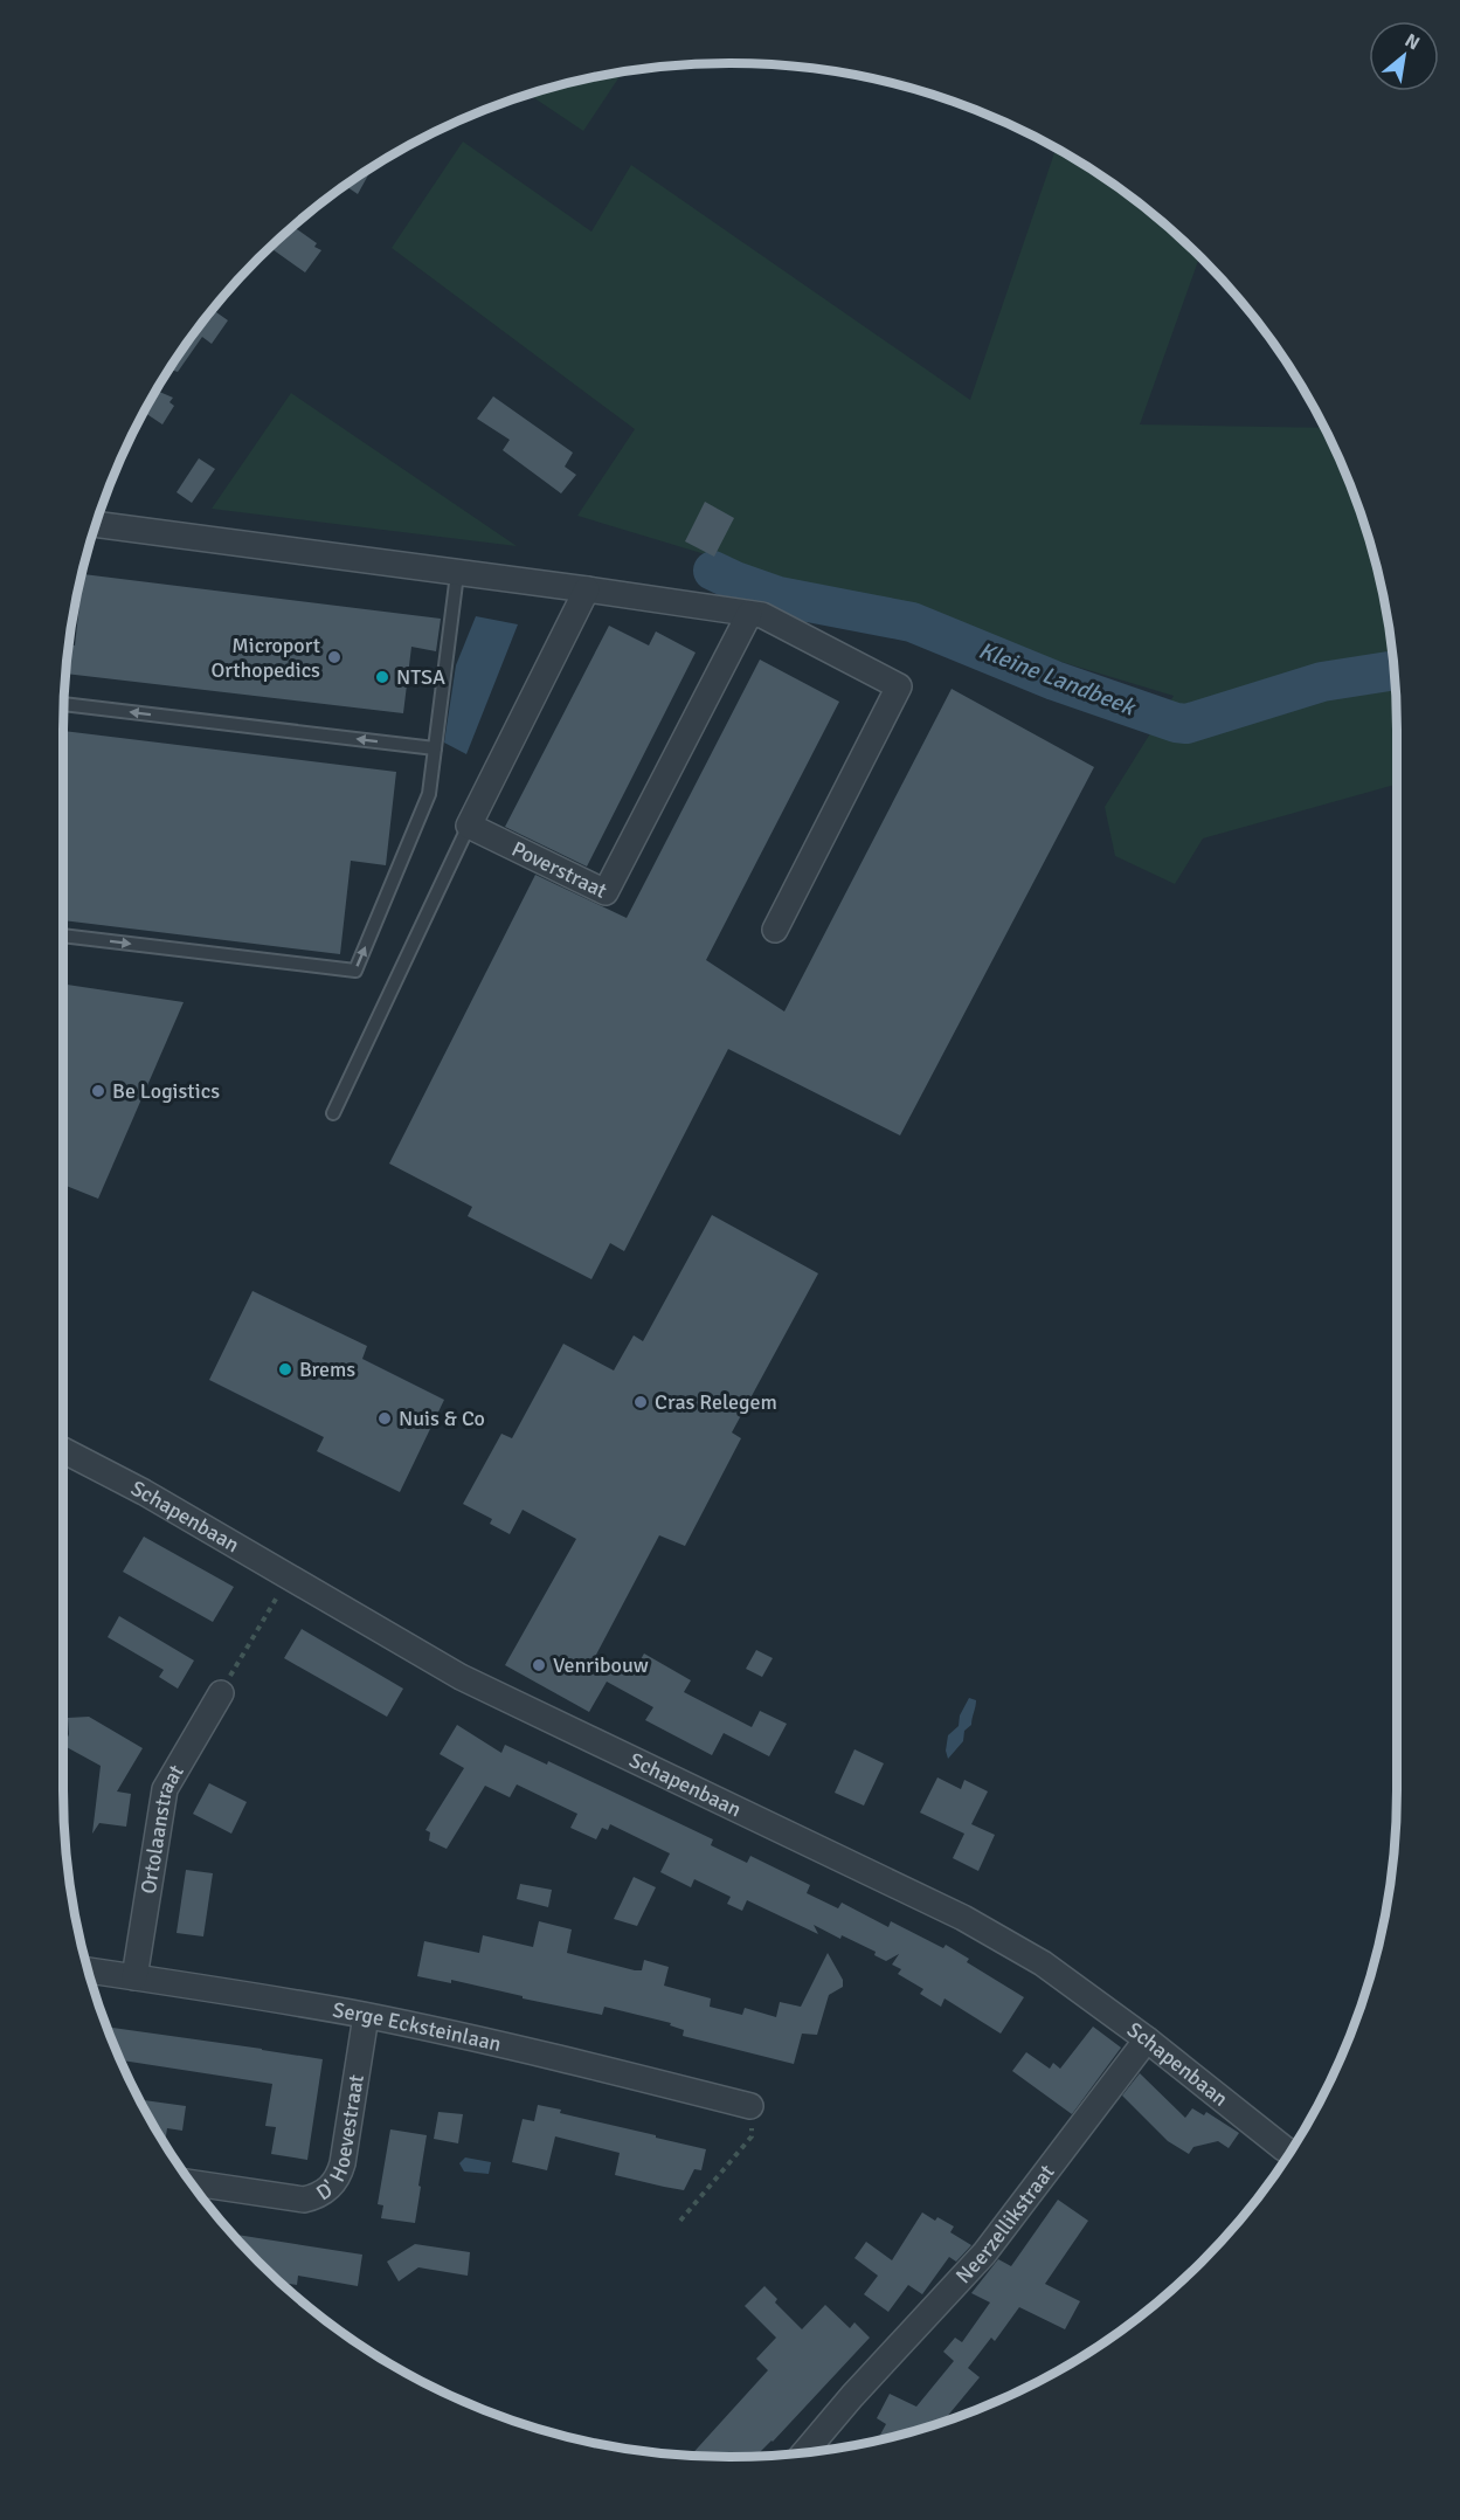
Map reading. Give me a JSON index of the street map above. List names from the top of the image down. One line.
{"streets":{"street":["Poverstraat","Schapenbaan","Ortolaanstraat","Serge Ecksteinlaan","D' Hoevestraat","Neerzellikstraat"]},"crossings":[["Schapenbaan","Neerzellikstraat"],["Ortolaanstraat","Serge Ecksteinlaan"],["Serge Ecksteinlaan","D' Hoevestraat"]],"water":["Kleine Landbeek"],"places":["Microport Orthopedics","NTSA","Be Logistics","Brems","Cras Relegem","Nuis & Co","Venribouw"],"north":"top right"}
